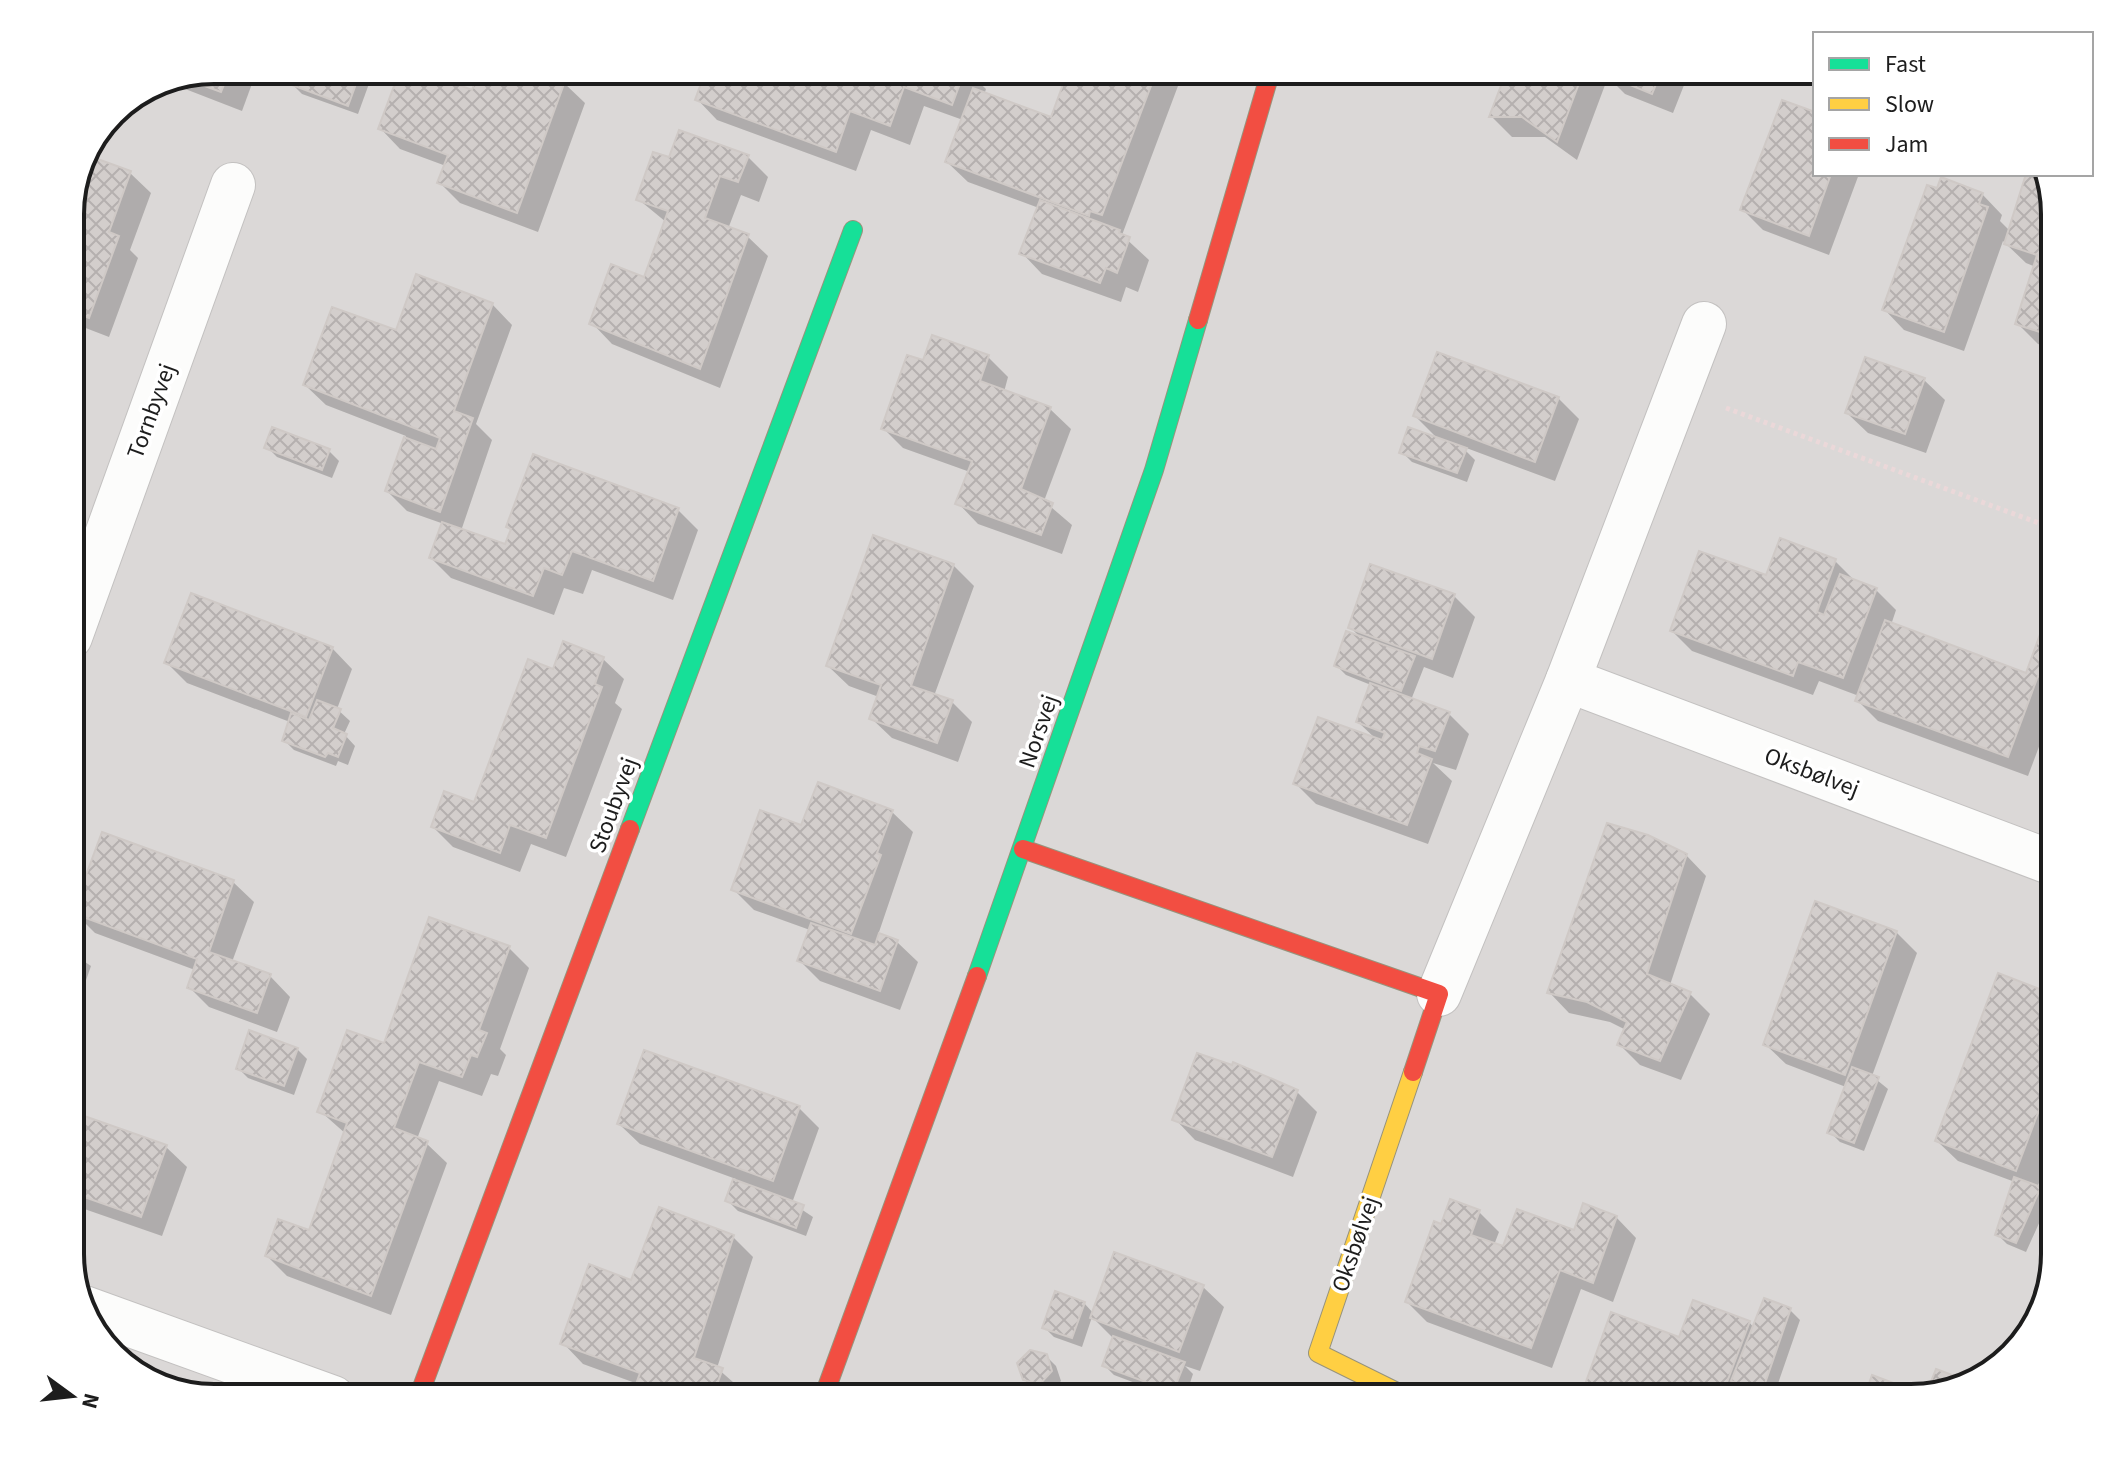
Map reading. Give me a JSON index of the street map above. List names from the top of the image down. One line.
{"streets":{"street":["Tornbyvej","Norsvej","Oksbølvej","Stoubyvej"]},"legend":["Fast","Slow","Jam"],"north":"right"}
